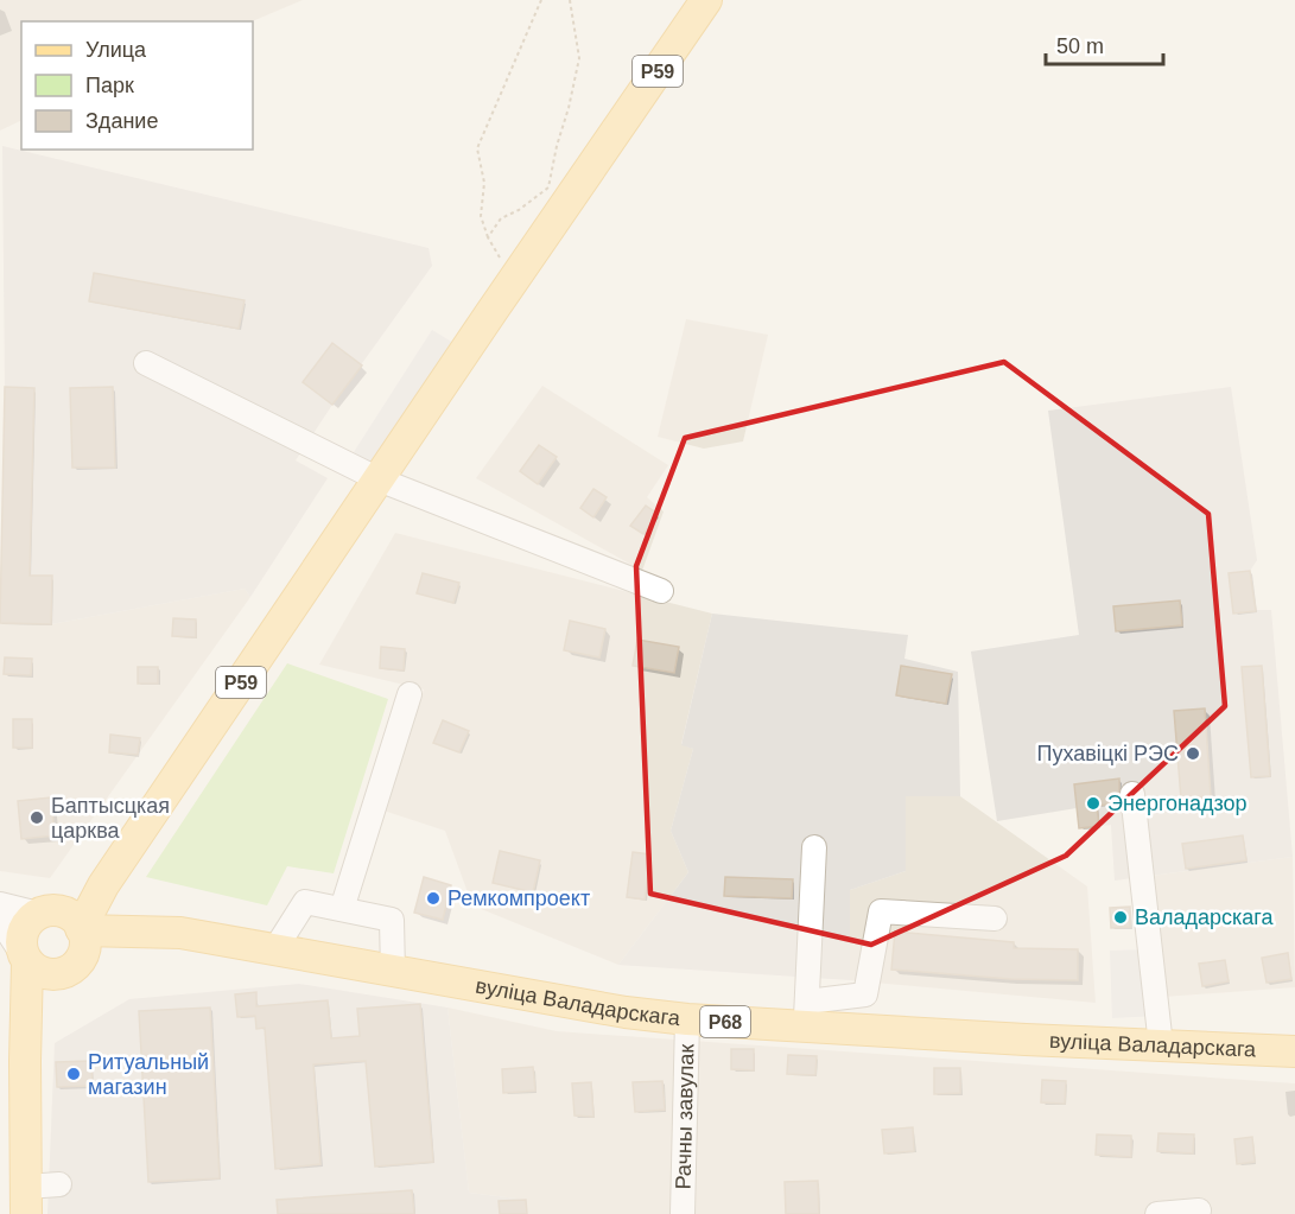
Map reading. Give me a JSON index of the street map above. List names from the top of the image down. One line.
{"streets":{"main road":["Р59","вуліца Валадарскага","Р68"],"street":["Рачны завулак"]},"crossings":[["Р59","вуліца Валадарскага"],["Р59","Р68"],["вуліца Валадарскага","Р68"],["вуліца Валадарскага","Рачны завулак"]],"places":["Пухавіцкі РЭС","Энергонадзор","Баптысцкая царква","Ремкомпроект","Валадарскага","Ритуальный магазин"],"legend":["Улица","Парк","Здание"],"scale_bar":"50 m"}
